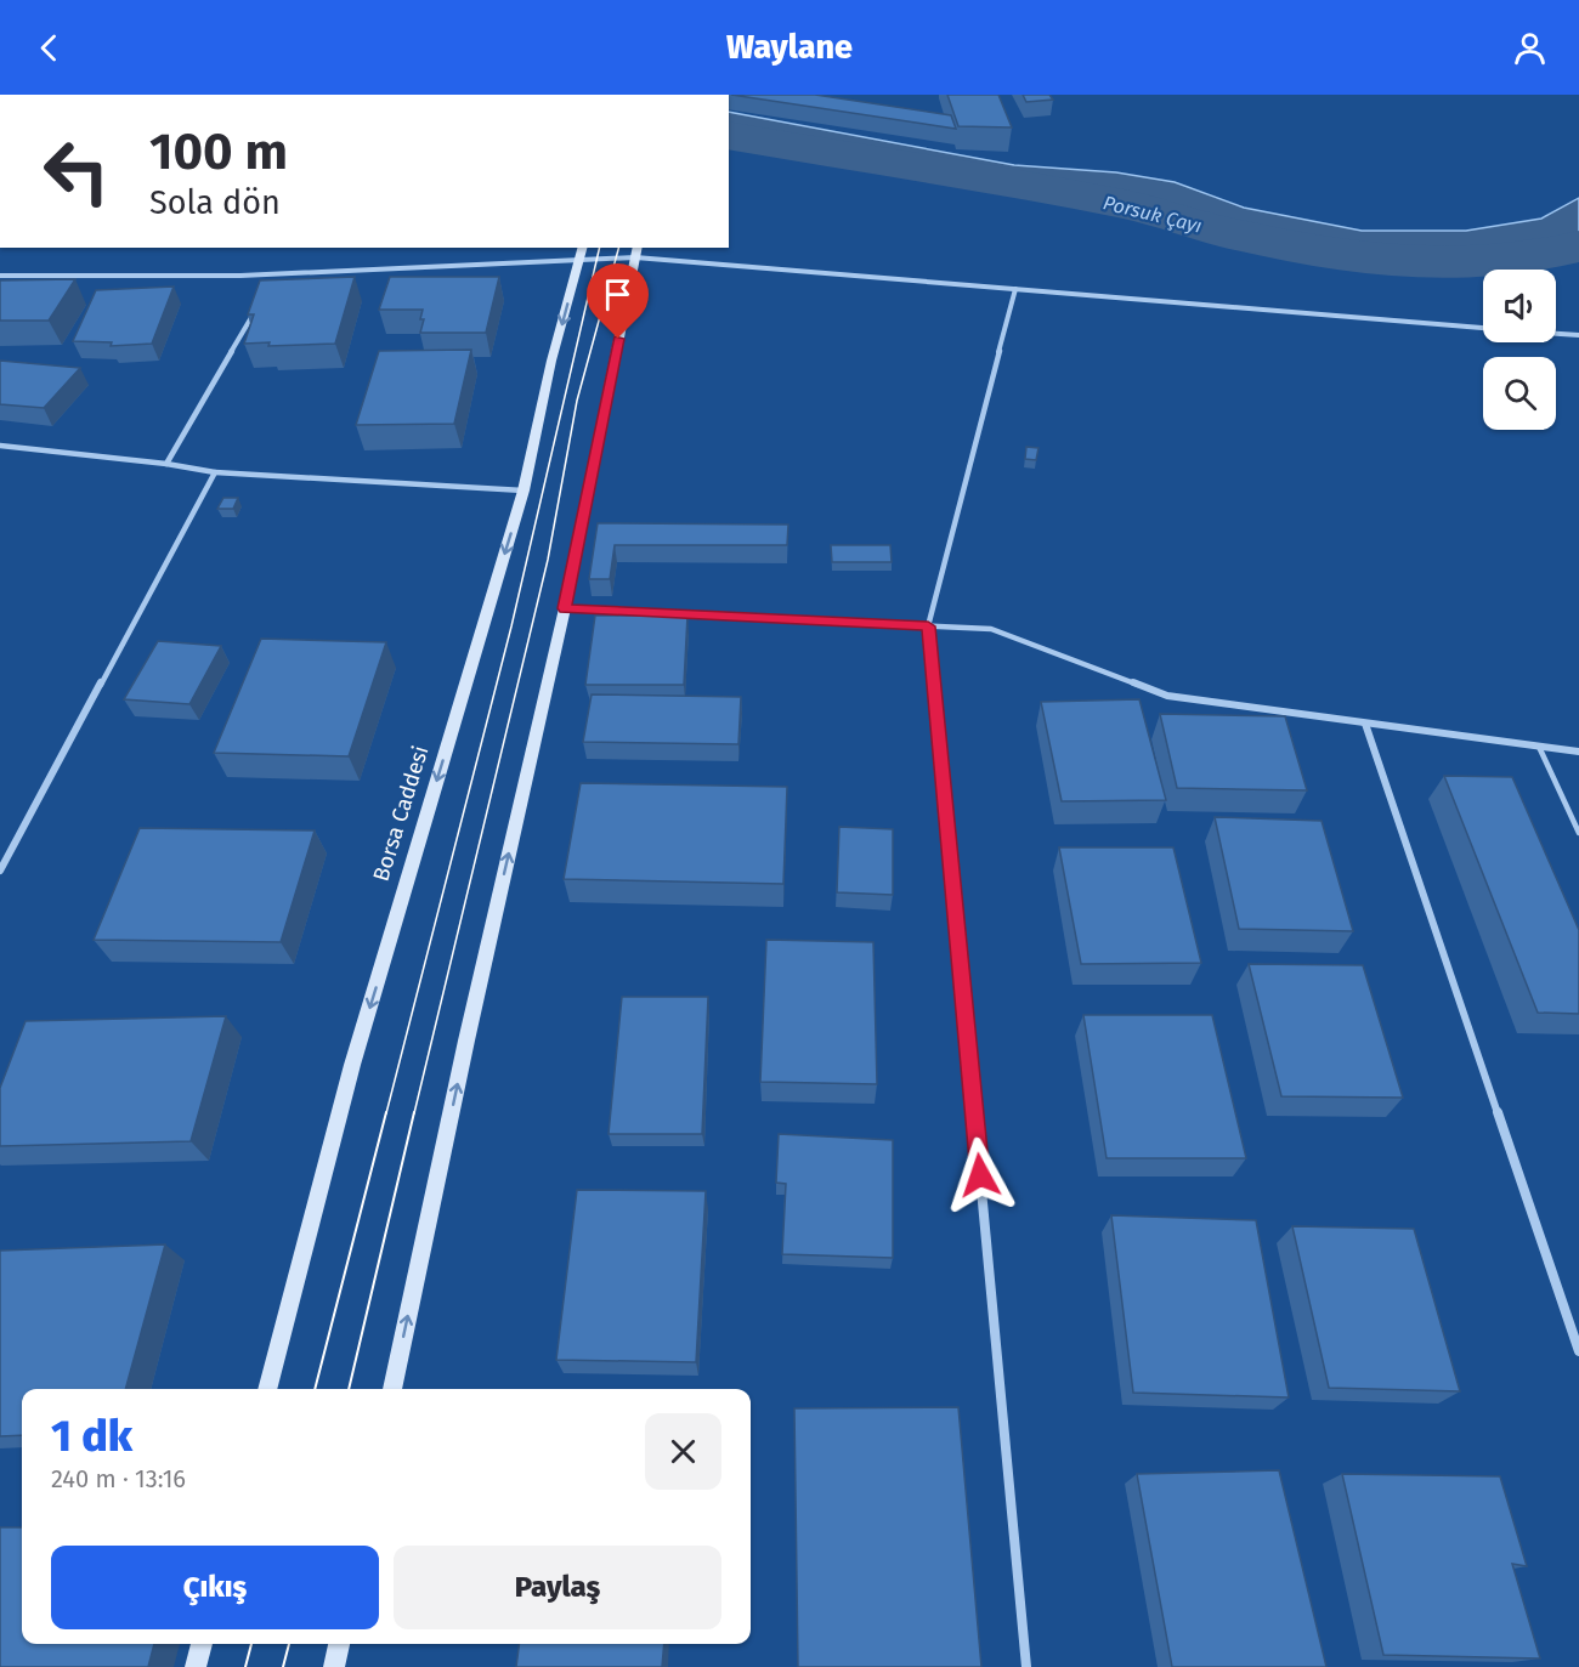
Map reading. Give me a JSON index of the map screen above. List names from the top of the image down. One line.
{"streets":{"main road":["Borsa Caddesi"]},"water":["Porsuk Çayı"],"page":{"header":"Waylane","turn":["100 m","Sola dön"],"heading":["1 dk","240 m · 13:16"],"buttons":["Çıkış","Paylaş"]}}
